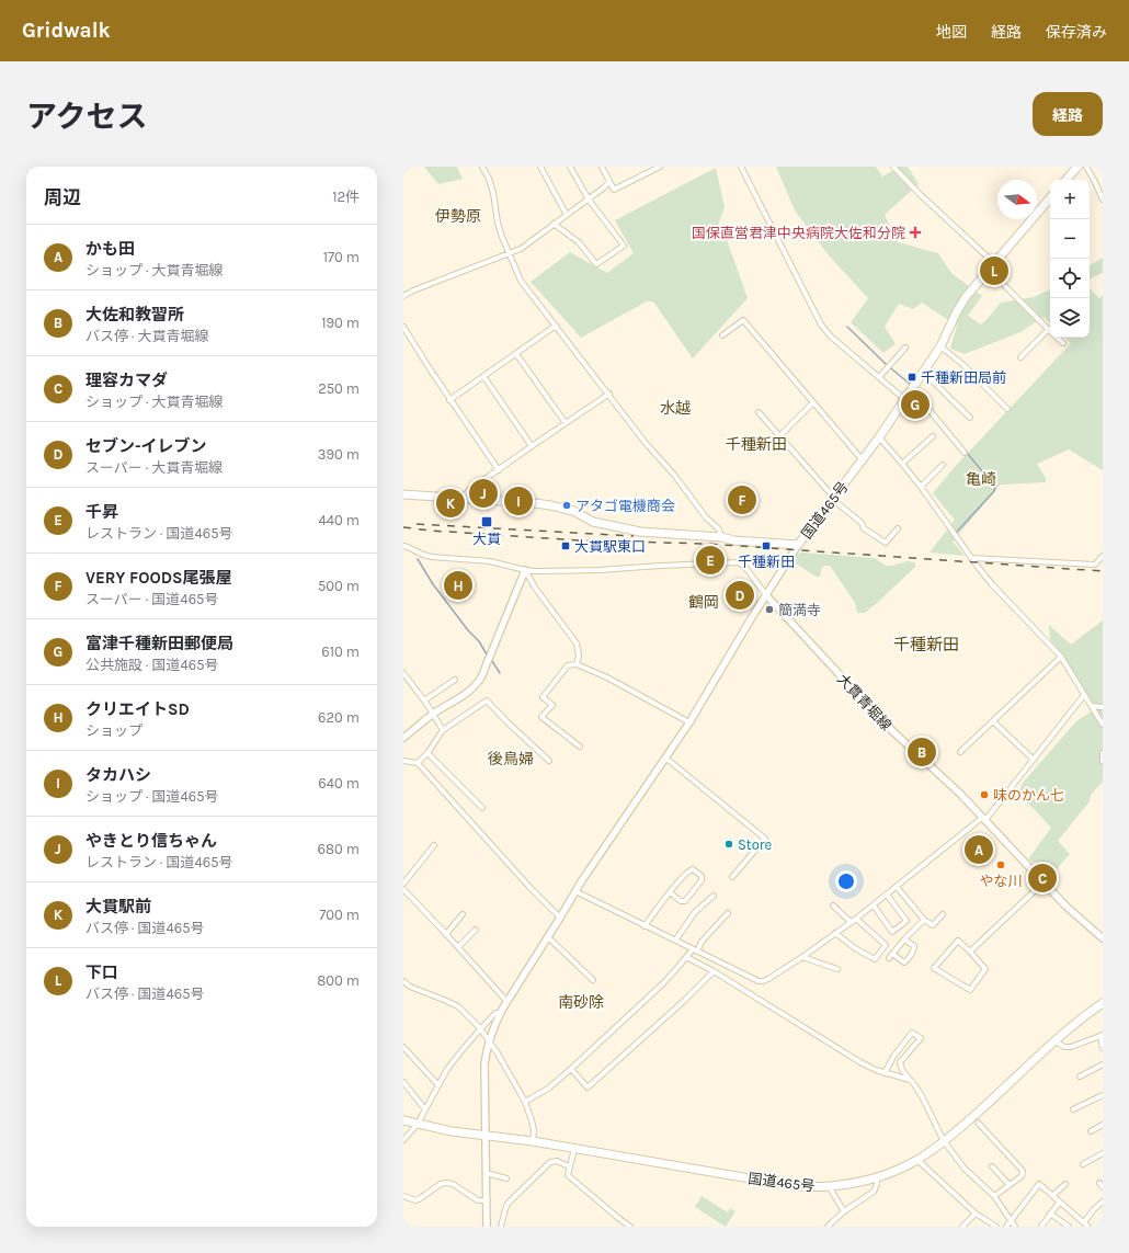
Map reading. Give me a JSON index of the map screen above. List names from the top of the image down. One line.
{"streets":{"highway":["国道465号"],"street":["大貫青堀線"]},"districts":["伊勢原","水越","千種新田","亀崎","鶴岡","千種新田","後鳥婦","南砂除"],"places":{"health":["国保直営君津中央病院大佐和分院"],"transit":["千種新田局前","大貫","大貫駅東口","千種新田"],"other":["アタゴ電機商会","簡満寺","味のかん七","Store","やな川"]},"north":"right","page":{"header":"Gridwalk","nav":["地図","経路","保存済み"],"title":"アクセス","buttons":"経路","heading":["周辺","12件"],"map_buttons":["+","−"],"list":[{"mark":"A","name":"かも田","note":"ショップ · 大貫青堀線","value":"170 m"},{"mark":"B","name":"大佐和教習所","note":"バス停 · 大貫青堀線","value":"190 m"},{"mark":"C","name":"理容カマダ","note":"ショップ · 大貫青堀線","value":"250 m"},{"mark":"D","name":"セブン-イレブン","note":"スーパー · 大貫青堀線","value":"390 m"},{"mark":"E","name":"千昇","note":"レストラン · 国道465号","value":"440 m"},{"mark":"F","name":"VERY FOODS尾張屋","note":"スーパー · 国道465号","value":"500 m"},{"mark":"G","name":"富津千種新田郵便局","note":"公共施設 · 国道465号","value":"610 m"},{"mark":"H","name":"クリエイトSD","note":"ショップ","value":"620 m"},{"mark":"I","name":"タカハシ","note":"ショップ · 国道465号","value":"640 m"},{"mark":"J","name":"やきとり信ちゃん","note":"レストラン · 国道465号","value":"680 m"},{"mark":"K","name":"大貫駅前","note":"バス停 · 国道465号","value":"700 m"},{"mark":"L","name":"下口","note":"バス停 · 国道465号","value":"800 m"}],"pins":["L","G","J","F","I","K","E","H","D","B","A","C"]}}
